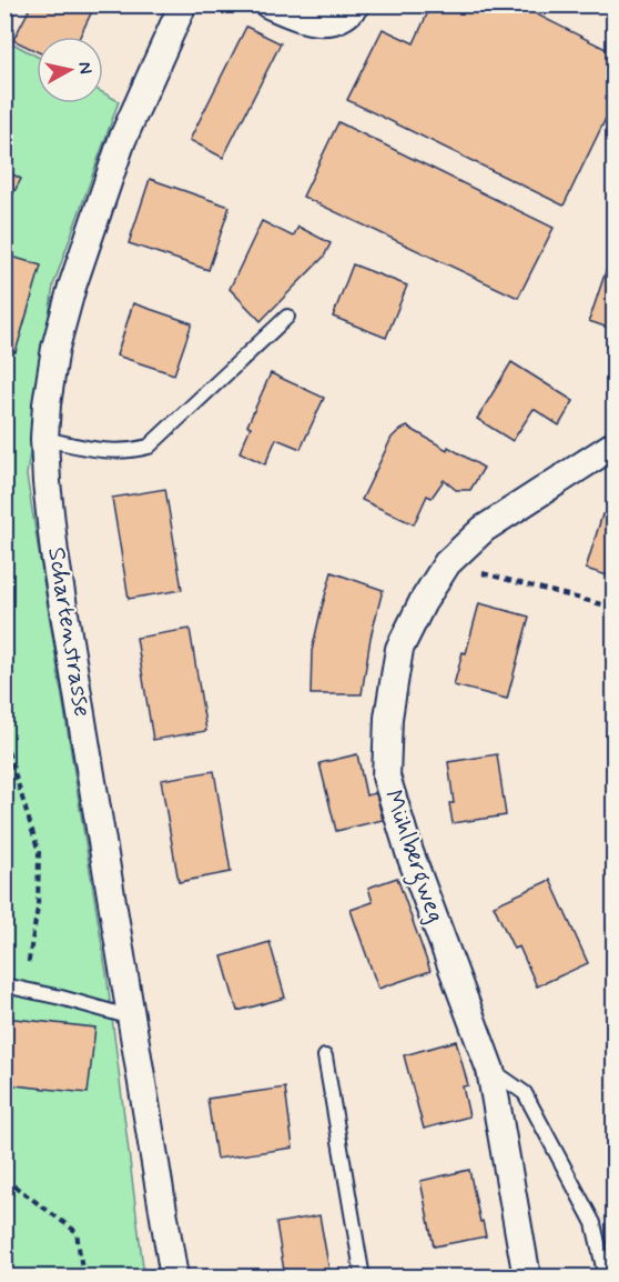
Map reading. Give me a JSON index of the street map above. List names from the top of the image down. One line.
{"streets":{"street":["Schartenstrasse","Mühlbergweg"]},"north":"right"}
